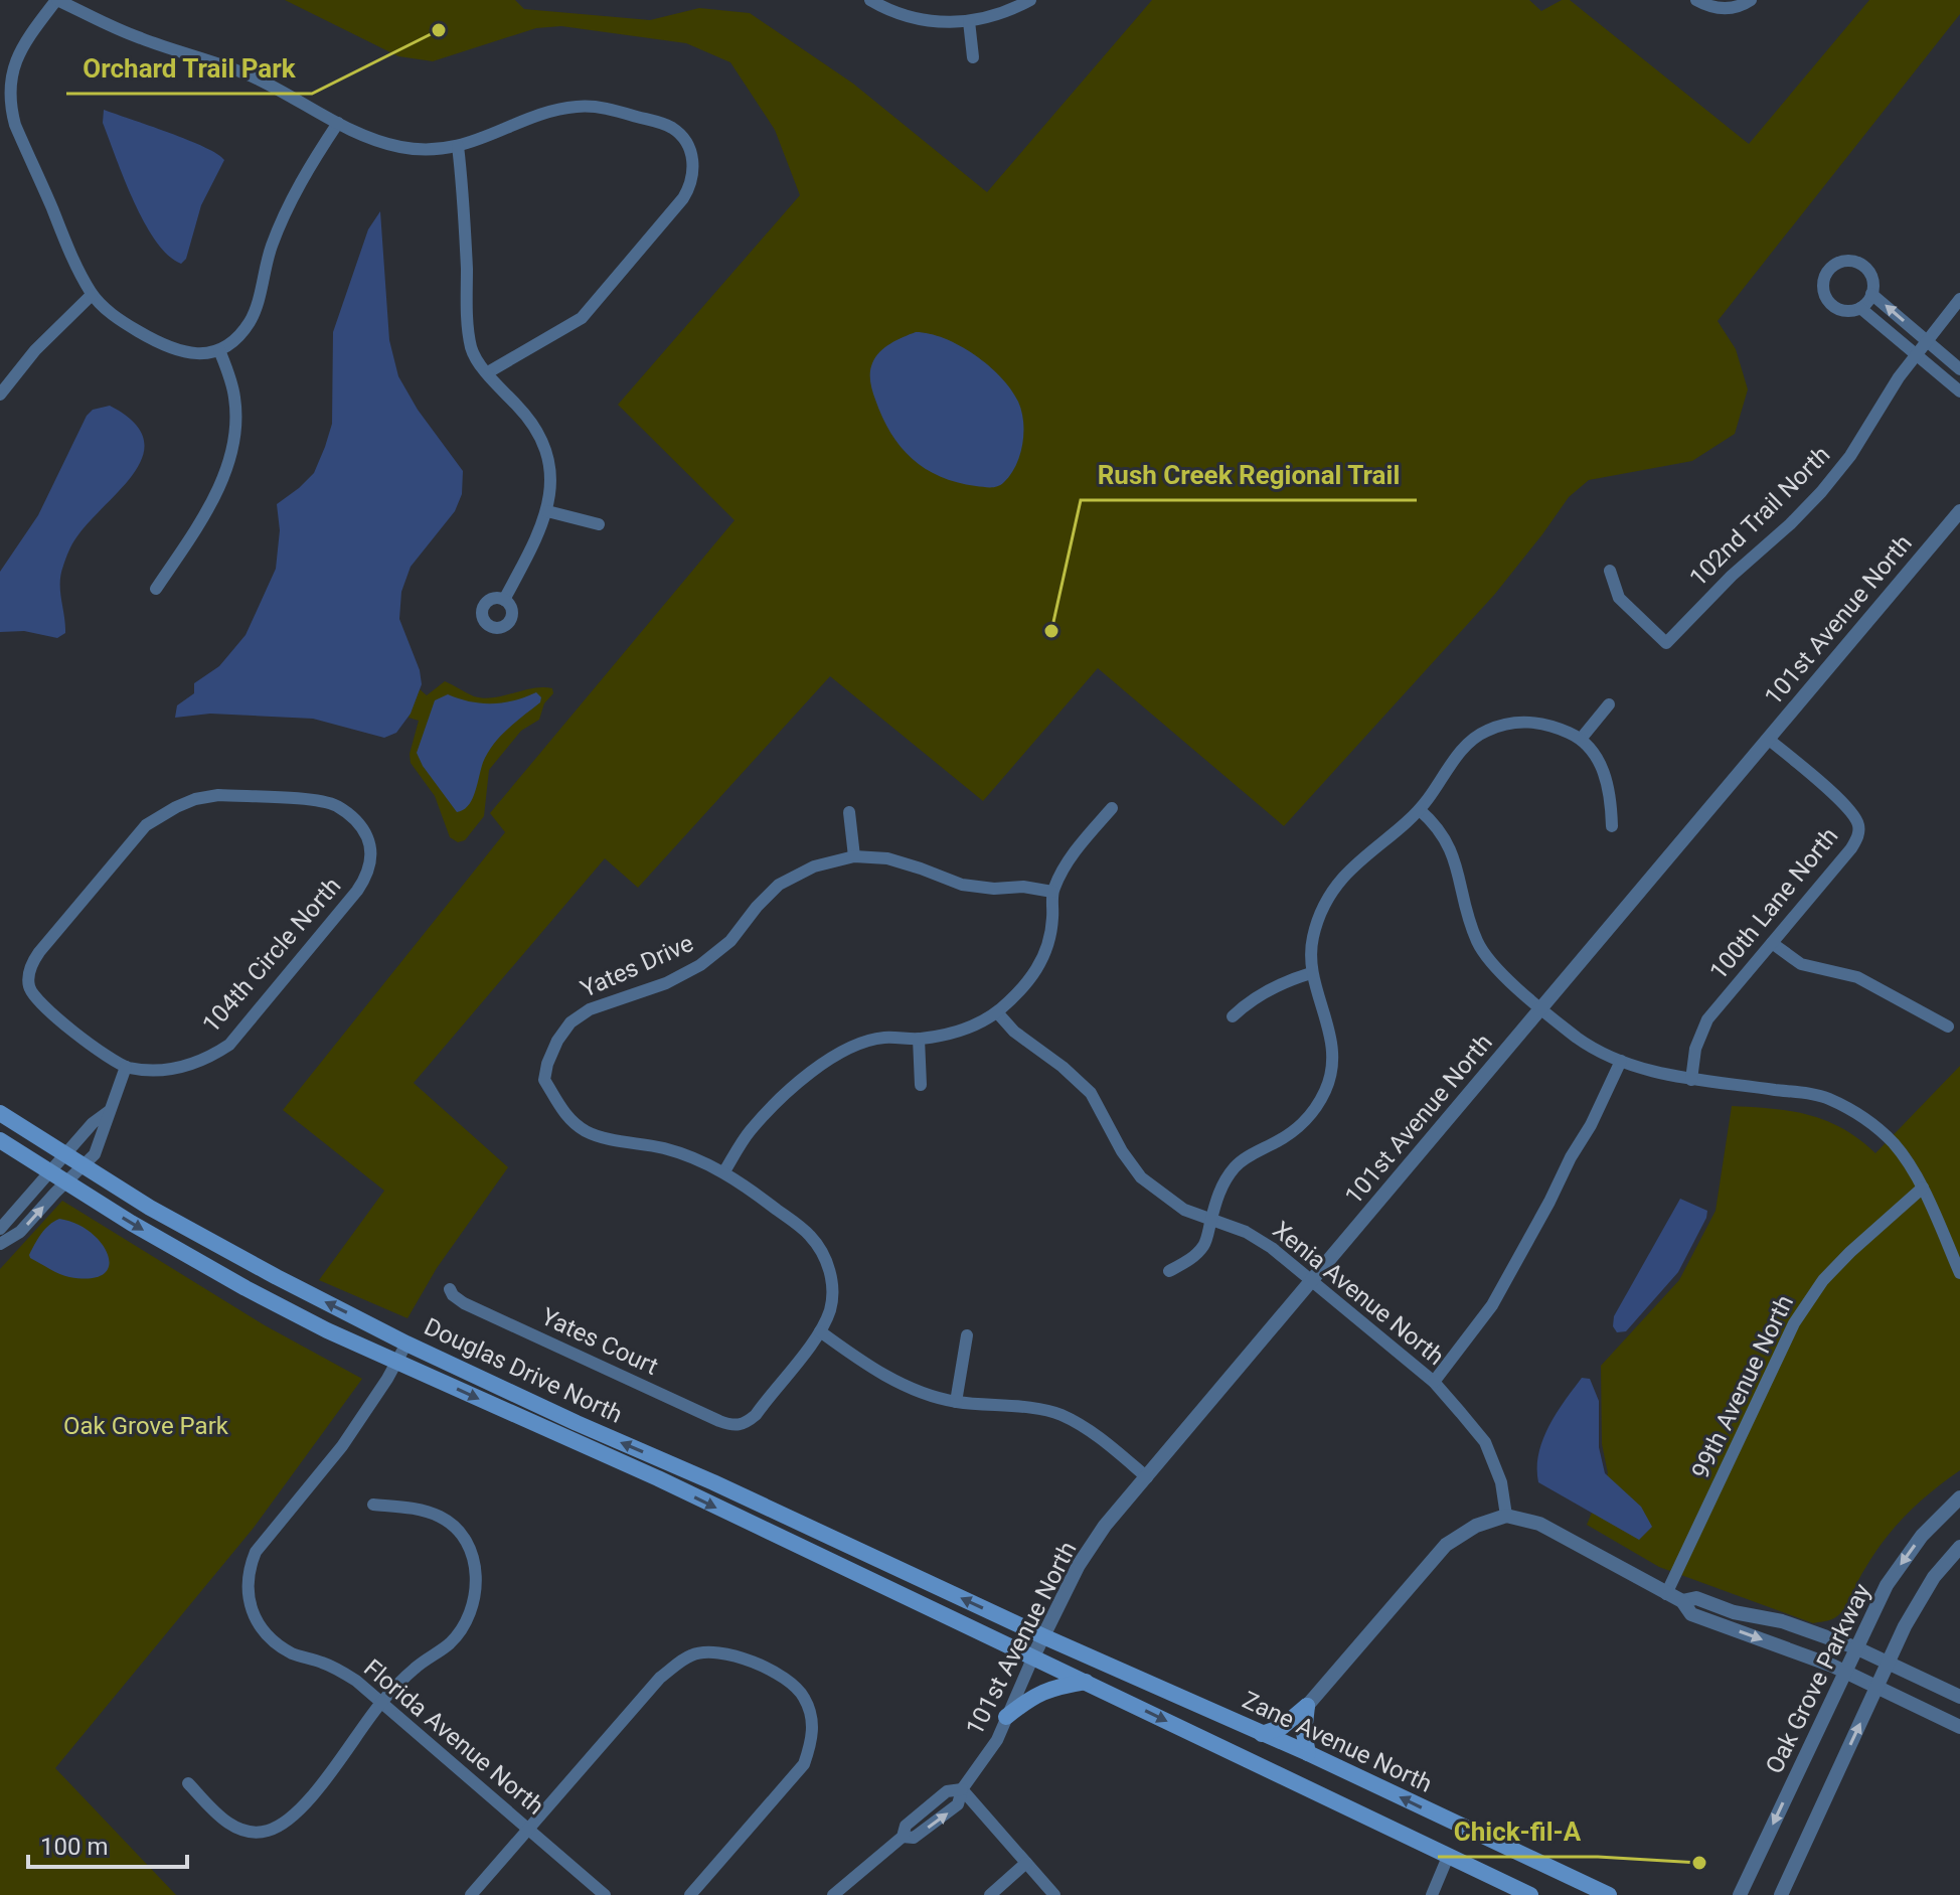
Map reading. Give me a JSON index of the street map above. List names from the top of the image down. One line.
{"streets":{"main road":["Douglas Drive North","Zane Avenue North"],"street":["102nd Trail North","101st Avenue North","100th Lane North","104th Circle North","Yates Drive","Xenia Avenue North","Yates Court","99th Avenue North","Oak Grove Parkway","Florida Avenue North"]},"crossings":[["101st Avenue North","100th Lane North"],["101st Avenue North","Xenia Avenue North"],["101st Avenue North","Douglas Drive North"],["101st Avenue North","Zane Avenue North"],["Yates Drive","Yates Court"],["Douglas Drive North","Florida Avenue North"],["Douglas Drive North","Zane Avenue North"]],"parks":["Oak Grove Park"],"places":["Orchard Trail Park","Rush Creek Regional Trail","Chick-fil-A"],"scale_bar":"100 m"}
